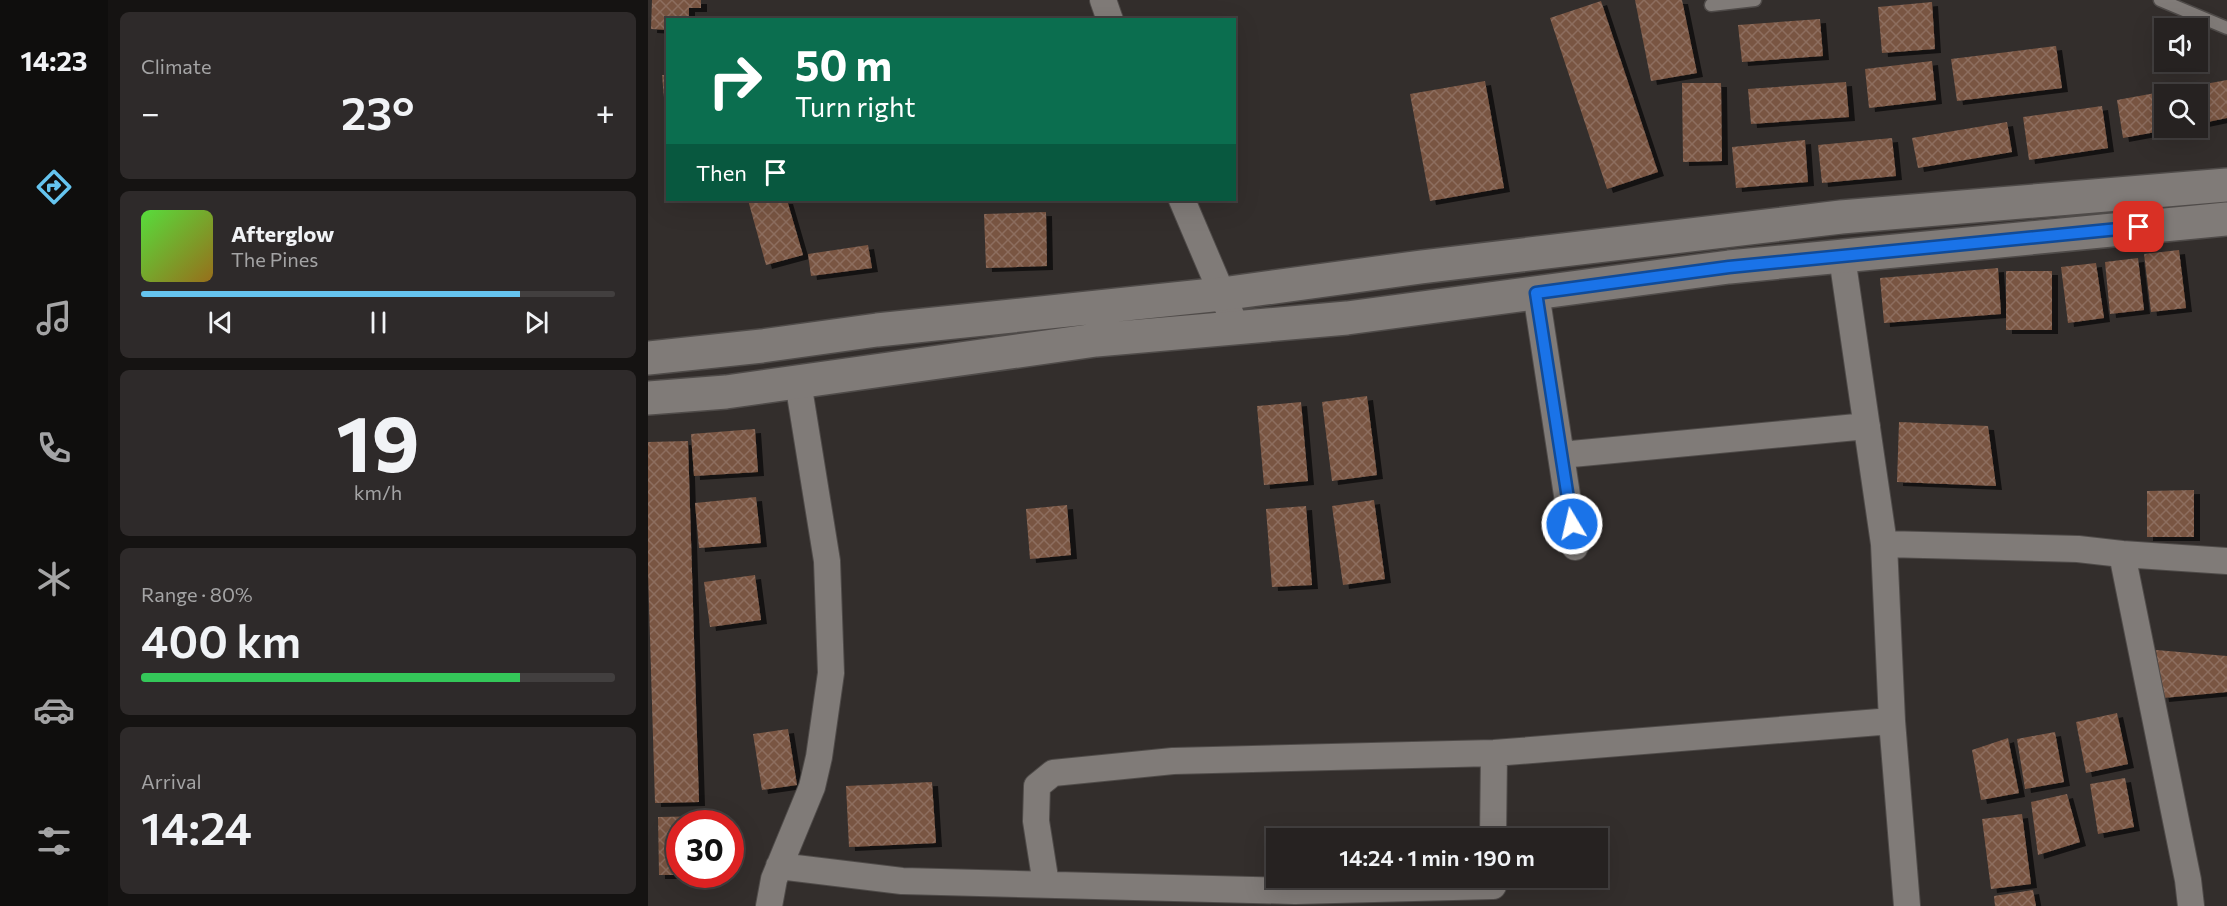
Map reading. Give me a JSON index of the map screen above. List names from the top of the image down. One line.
{"page":{"tabs":"14:23","tile":["Climate",["19","km/h"],["Range · 80%","400 km"],["Arrival","14:24"]],"turn":["50 m","Turn right"],"heat":["−","23°","+"],"then":"Then","song":["Afterglow","The Pines"],"limit":"30","trip":"14:24 · 1 min · 190 m"}}
